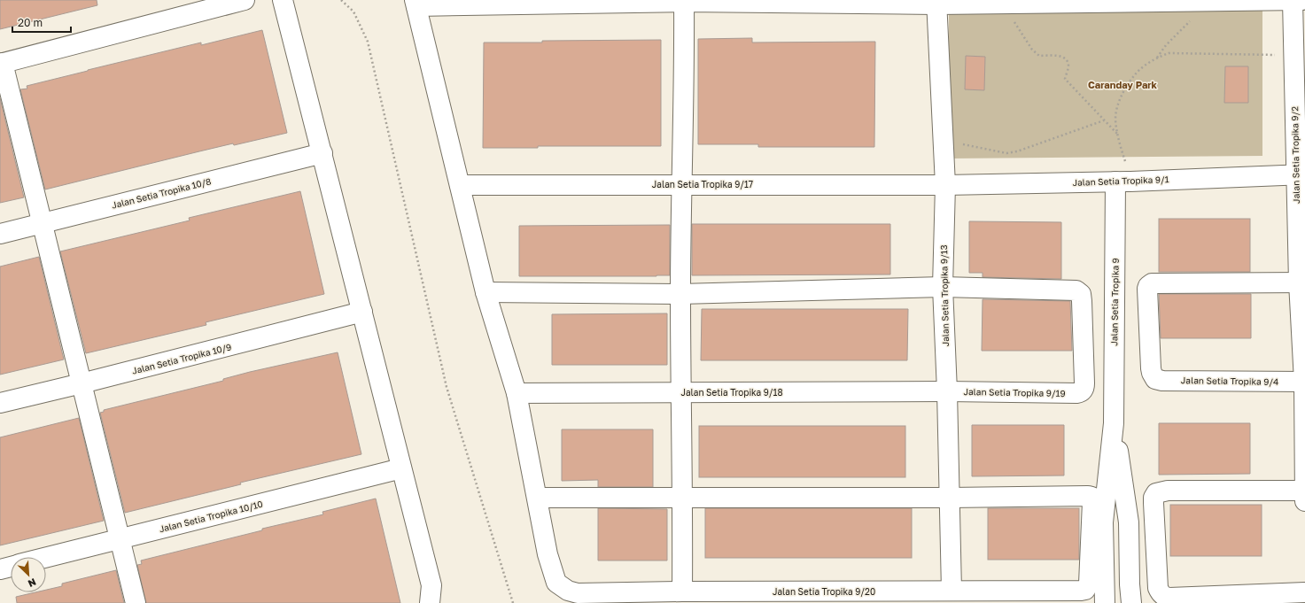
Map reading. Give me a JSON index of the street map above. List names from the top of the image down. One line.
{"streets":{"street":["Jalan Setia Tropika 9/2","Jalan Setia Tropika 9/1","Jalan Setia Tropika 9/17","Jalan Setia Tropika 10/8","Jalan Setia Tropika 9/13","Jalan Setia Tropika 9","Jalan Setia Tropika 10/9","Jalan Setia Tropika 9/4","Jalan Setia Tropika 9/18","Jalan Setia Tropika 9/19","Jalan Setia Tropika 10/10","Jalan Setia Tropika 9/20"]},"crossings":[["Jalan Setia Tropika 9/2","Jalan Setia Tropika 9/1"],["Jalan Setia Tropika 9/2","Jalan Setia Tropika 9/4"],["Jalan Setia Tropika 9/1","Jalan Setia Tropika 9/17"],["Jalan Setia Tropika 9/1","Jalan Setia Tropika 9/13"],["Jalan Setia Tropika 9/1","Jalan Setia Tropika 9"],["Jalan Setia Tropika 9/17","Jalan Setia Tropika 9/13"],["Jalan Setia Tropika 9/13","Jalan Setia Tropika 9/18"],["Jalan Setia Tropika 9/13","Jalan Setia Tropika 9/19"],["Jalan Setia Tropika 9/13","Jalan Setia Tropika 9/20"],["Jalan Setia Tropika 9/18","Jalan Setia Tropika 9/19"]],"districts":["Caranday Park"],"scale_bar":"20 m","north":"bottom right"}
